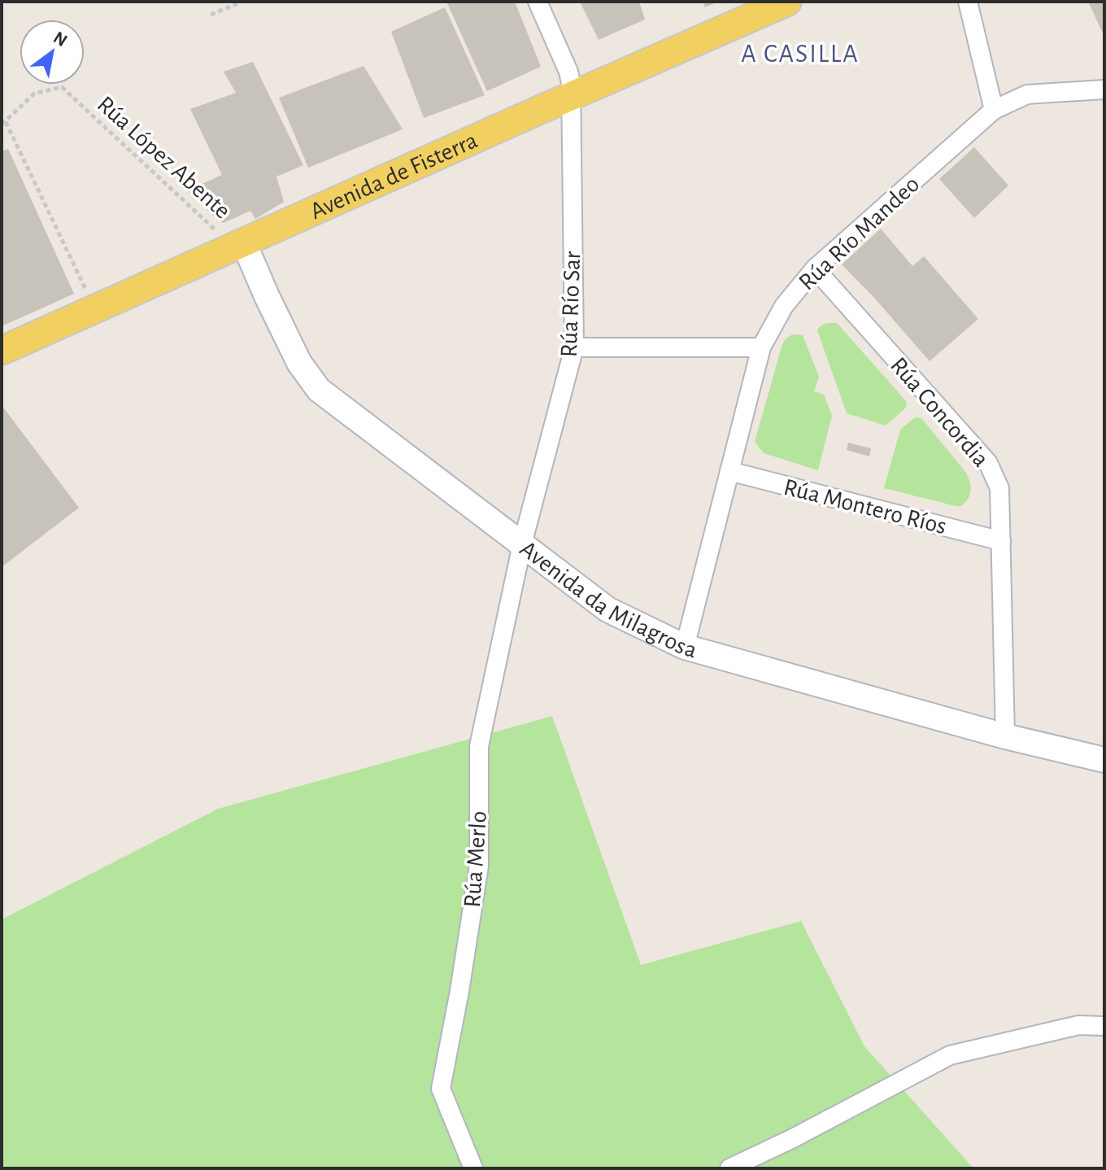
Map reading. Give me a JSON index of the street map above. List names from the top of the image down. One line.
{"streets":{"main road":["Avenida de Fisterra"],"street":["Rúa Río Mandeo","Rúa Río Sar","Rúa Concordia","Rúa Montero Ríos","Avenida da Milagrosa","Rúa Merlo"],"path":["Rúa López Abente"]},"crossings":[["Rúa López Abente","Avenida de Fisterra"],["Rúa López Abente","Avenida da Milagrosa"],["Avenida de Fisterra","Rúa Río Sar"],["Avenida de Fisterra","Avenida da Milagrosa"],["Rúa Río Mandeo","Rúa Concordia"],["Rúa Río Mandeo","Rúa Montero Ríos"],["Rúa Río Mandeo","Avenida da Milagrosa"],["Rúa Río Sar","Avenida da Milagrosa"],["Rúa Río Sar","Rúa Merlo"],["Rúa Concordia","Rúa Montero Ríos"],["Rúa Concordia","Avenida da Milagrosa"],["Avenida da Milagrosa","Rúa Merlo"]],"districts":["A CASILLA"],"north":"top right"}
